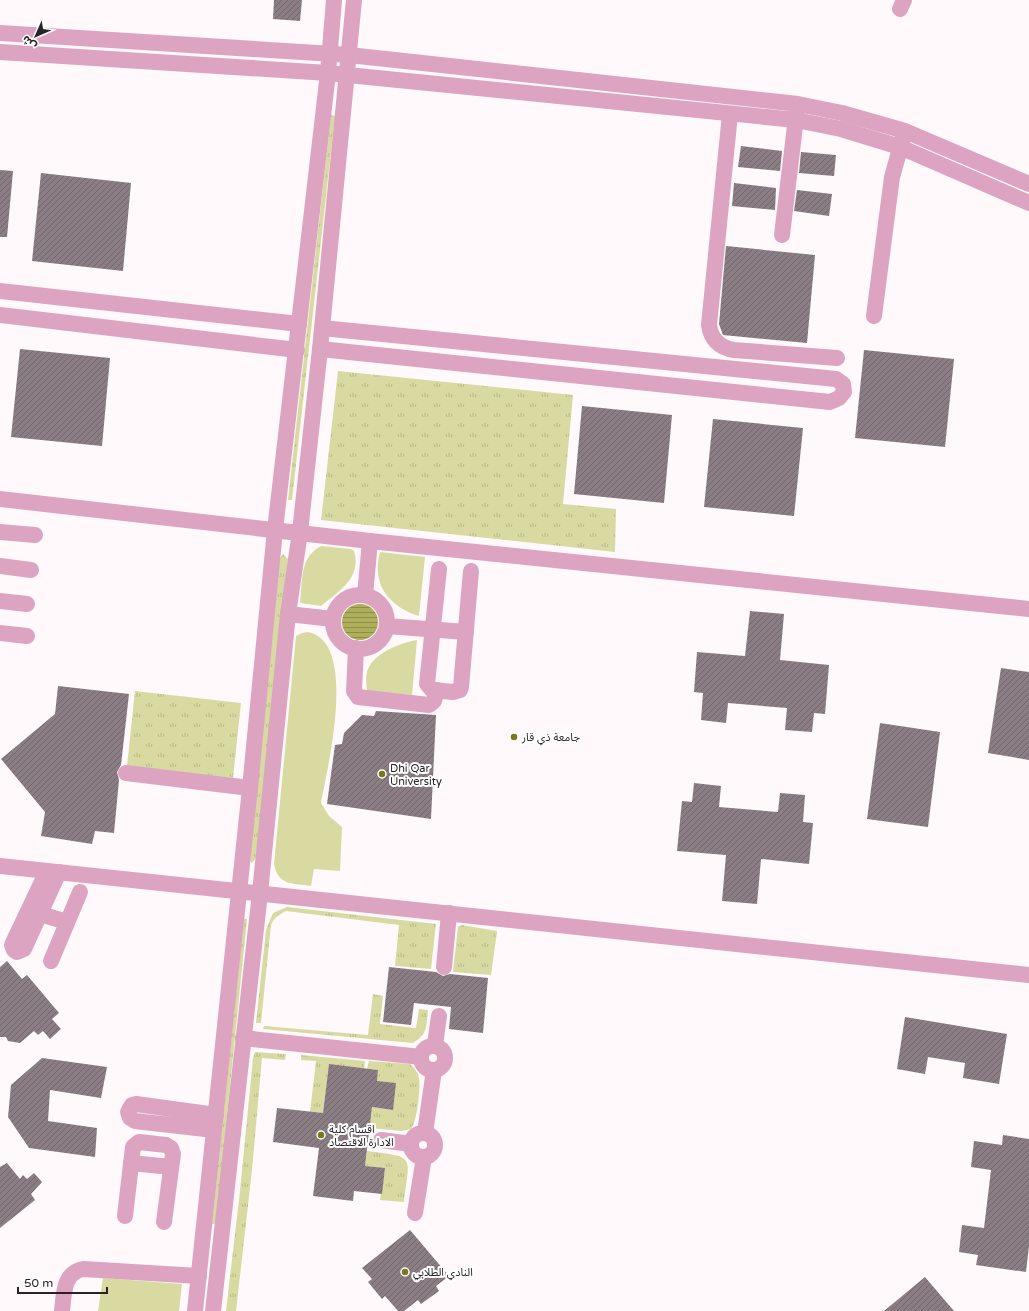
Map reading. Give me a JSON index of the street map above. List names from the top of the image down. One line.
{"places":["جامعة ذي قار","Dhi Qar University","اقسام كلية الادارة الاقتصاد","النادي الطلابي"],"scale_bar":"50 m","north":"bottom left"}
